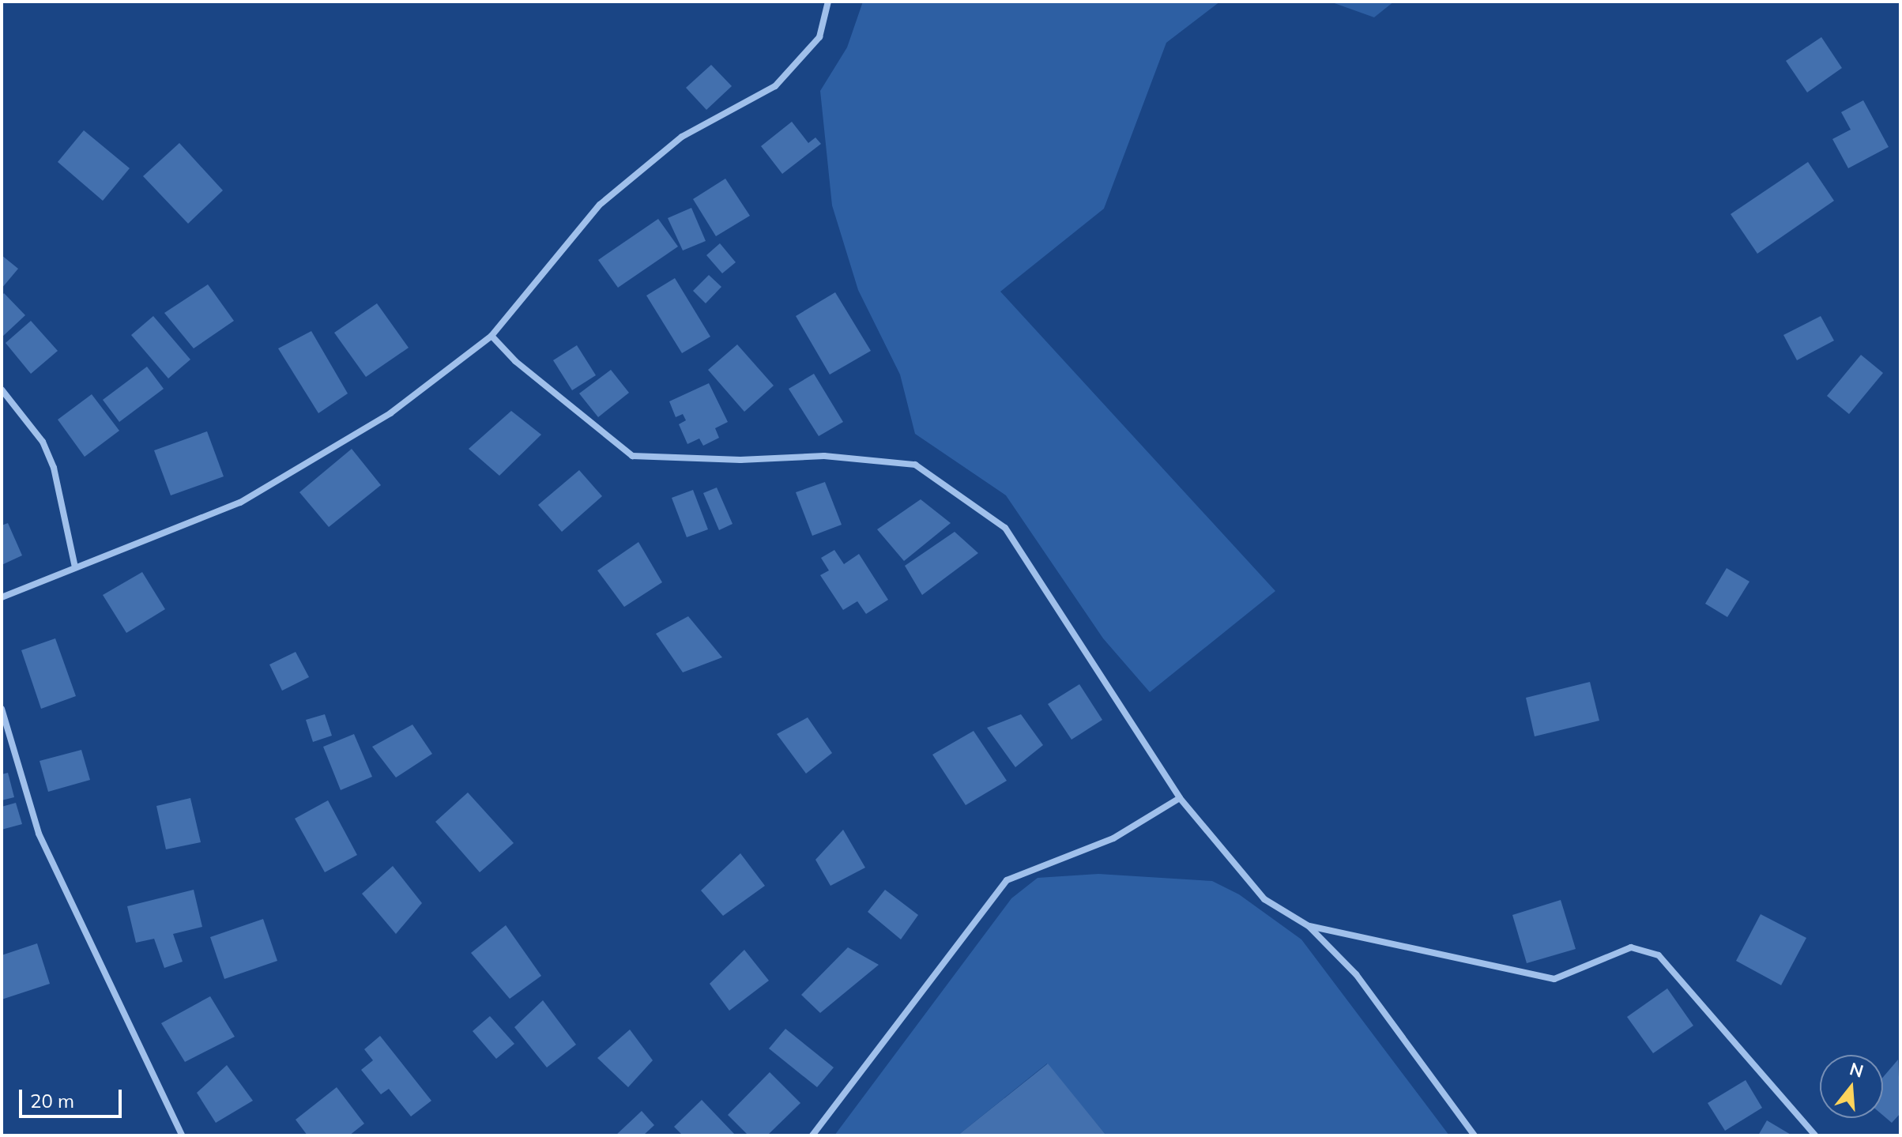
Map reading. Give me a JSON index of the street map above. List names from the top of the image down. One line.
{"scale_bar":"20 m","north":"top"}
